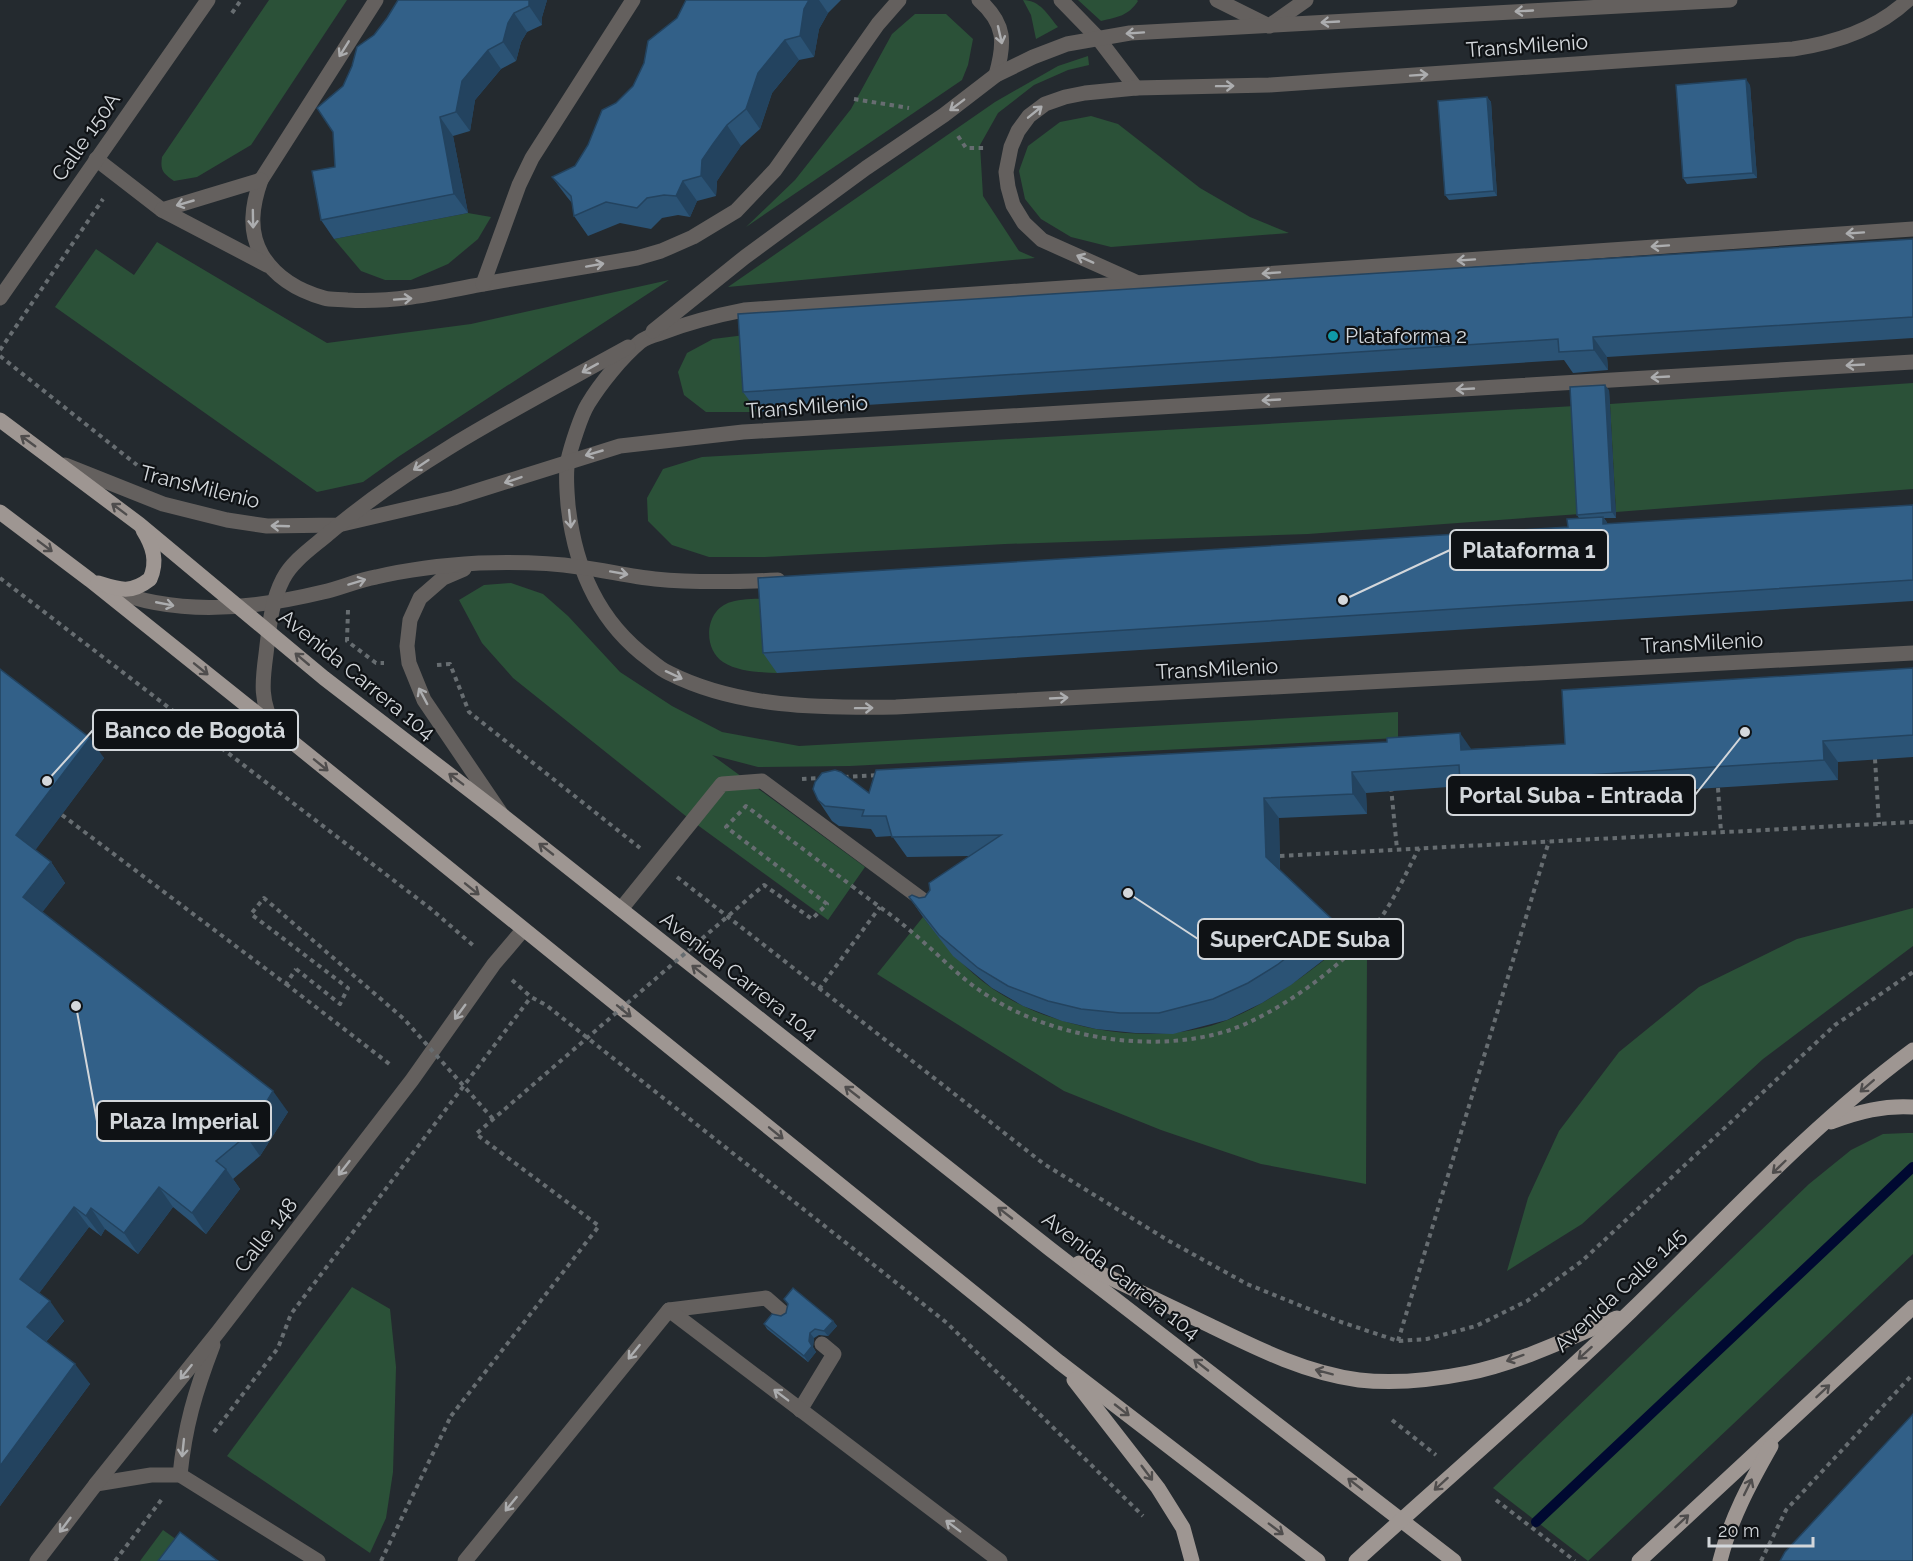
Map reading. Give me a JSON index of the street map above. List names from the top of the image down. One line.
{"streets":{"main road":["Avenida Carrera 104","Avenida Calle 145"],"street":["TransMilenio","Calle 150A","Calle 148"]},"crossings":[["TransMilenio","Avenida Carrera 104"],["Avenida Carrera 104","Avenida Calle 145"]],"one_way":["Calle 148","Avenida Calle 145"],"places":["Plataforma 2","Plataforma 1","Portal Suba - Entrada","Banco de Bogotá","SuperCADE Suba","Plaza Imperial"],"scale_bar":"20 m"}
